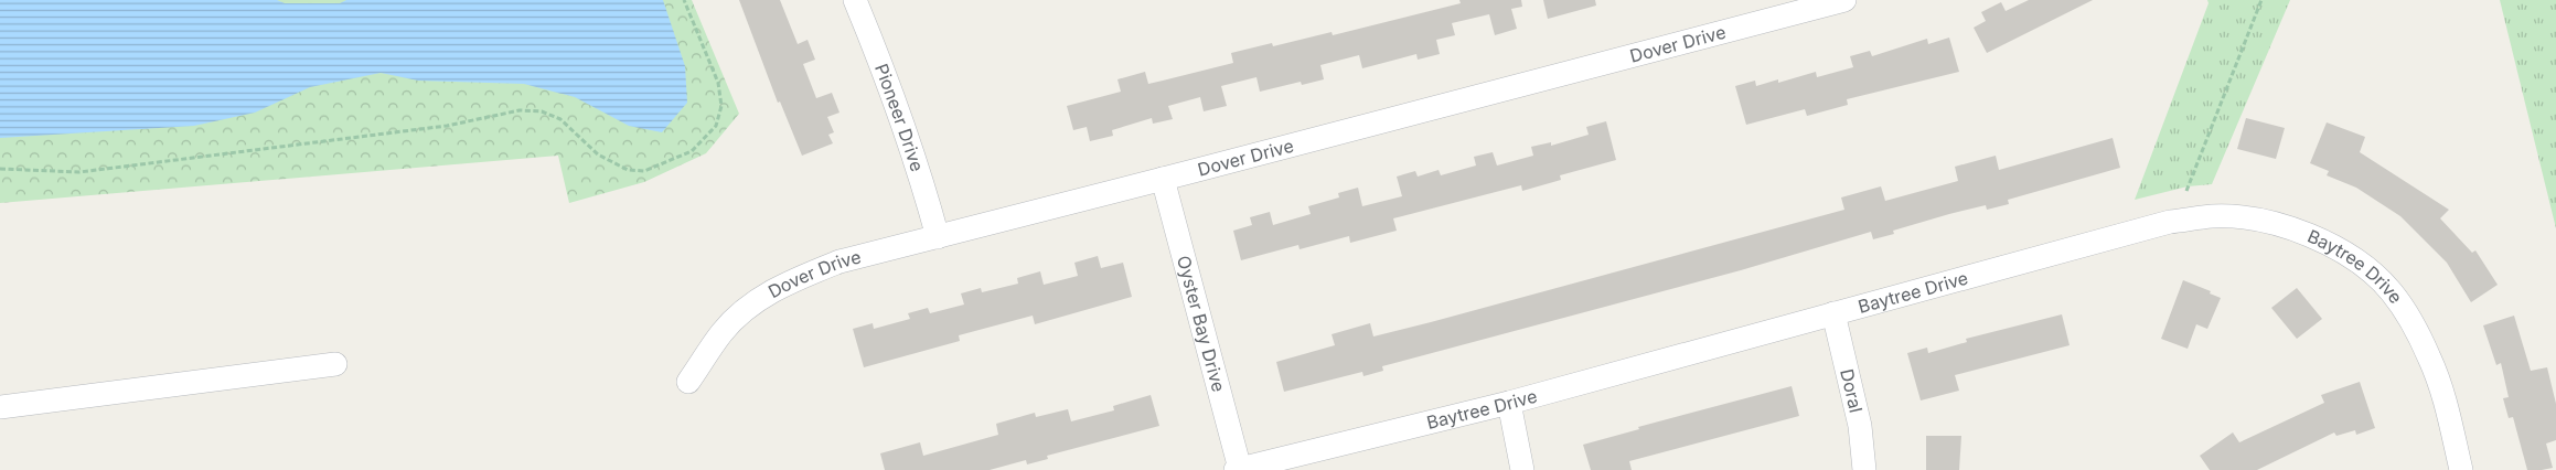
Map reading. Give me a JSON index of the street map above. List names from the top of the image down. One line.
{"streets":{"street":["Dover Drive","Pioneer Drive","Baytree Drive","Oyster Bay Drive","Doral"]},"crossings":[["Dover Drive","Pioneer Drive"],["Dover Drive","Oyster Bay Drive"],["Baytree Drive","Oyster Bay Drive"],["Baytree Drive","Doral"]]}
